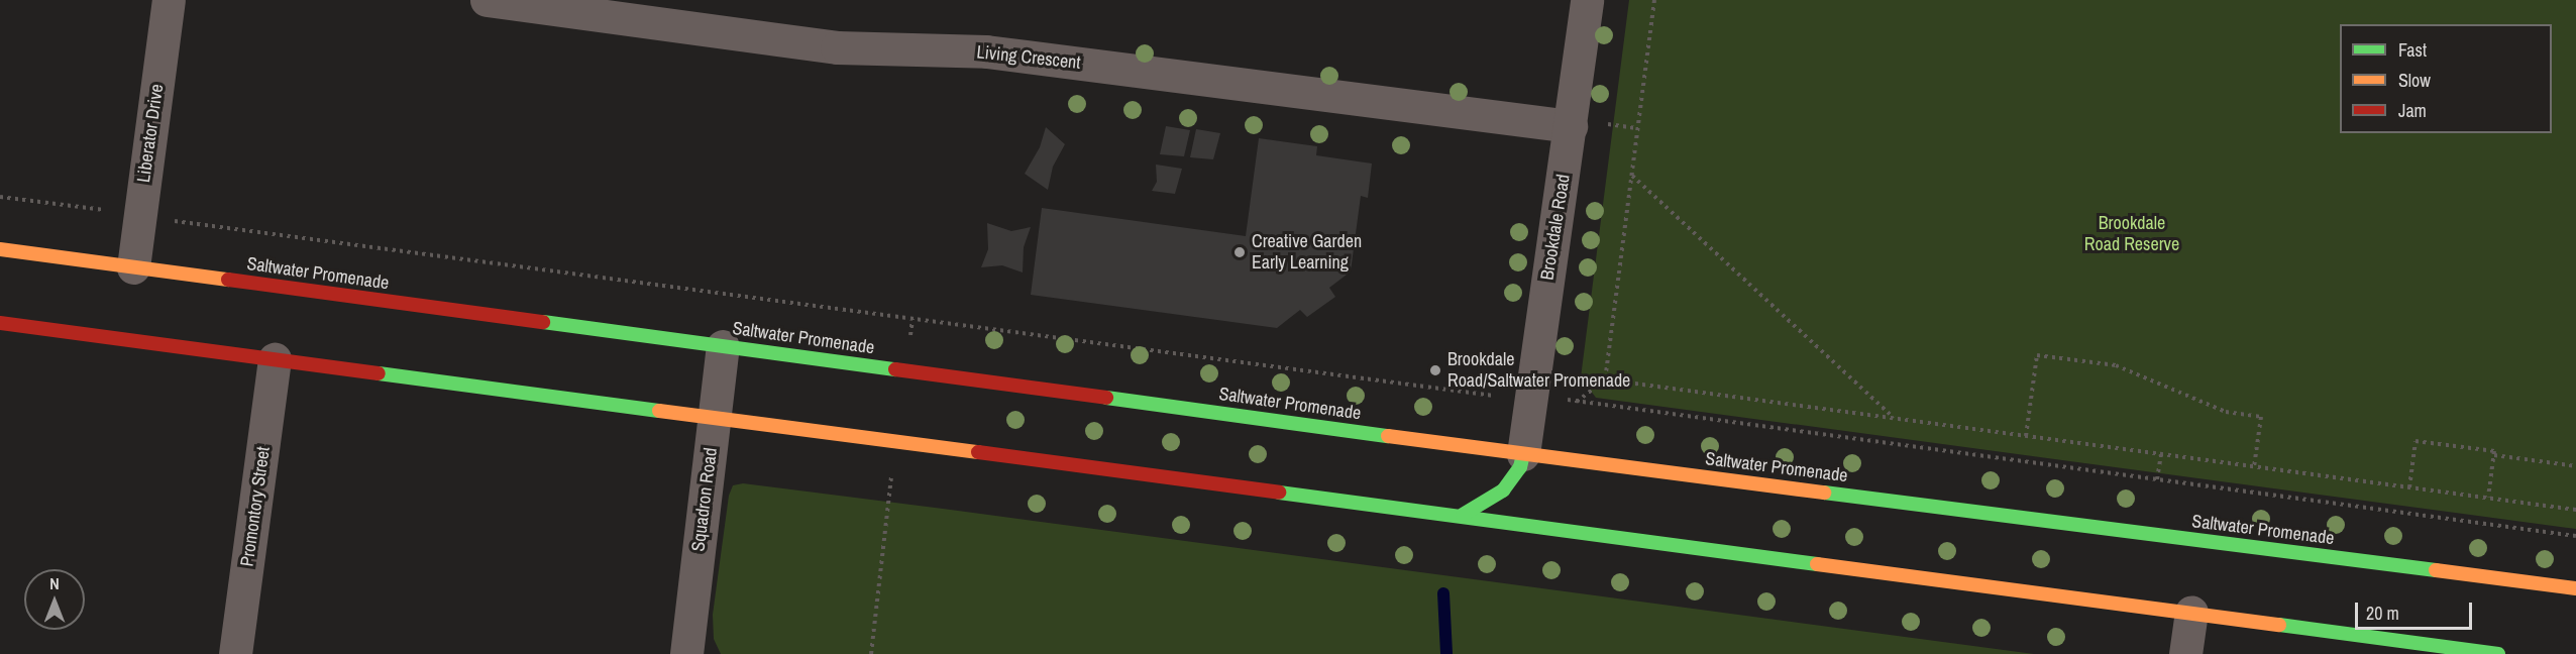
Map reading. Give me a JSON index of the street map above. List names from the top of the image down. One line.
{"streets":{"street":["Living Crescent","Liberator Drive","Brookdale Road","Saltwater Promenade","Squadron Road","Promontory Street"]},"crossings":[["Living Crescent","Brookdale Road"],["Liberator Drive","Saltwater Promenade"],["Brookdale Road","Saltwater Promenade"],["Saltwater Promenade","Squadron Road"]],"parks":["Brookdale Road Reserve"],"places":["Creative Garden Early Learning","Brookdale Road/Saltwater Promenade"],"legend":["Fast","Slow","Jam"],"scale_bar":"20 m","north":"top"}
